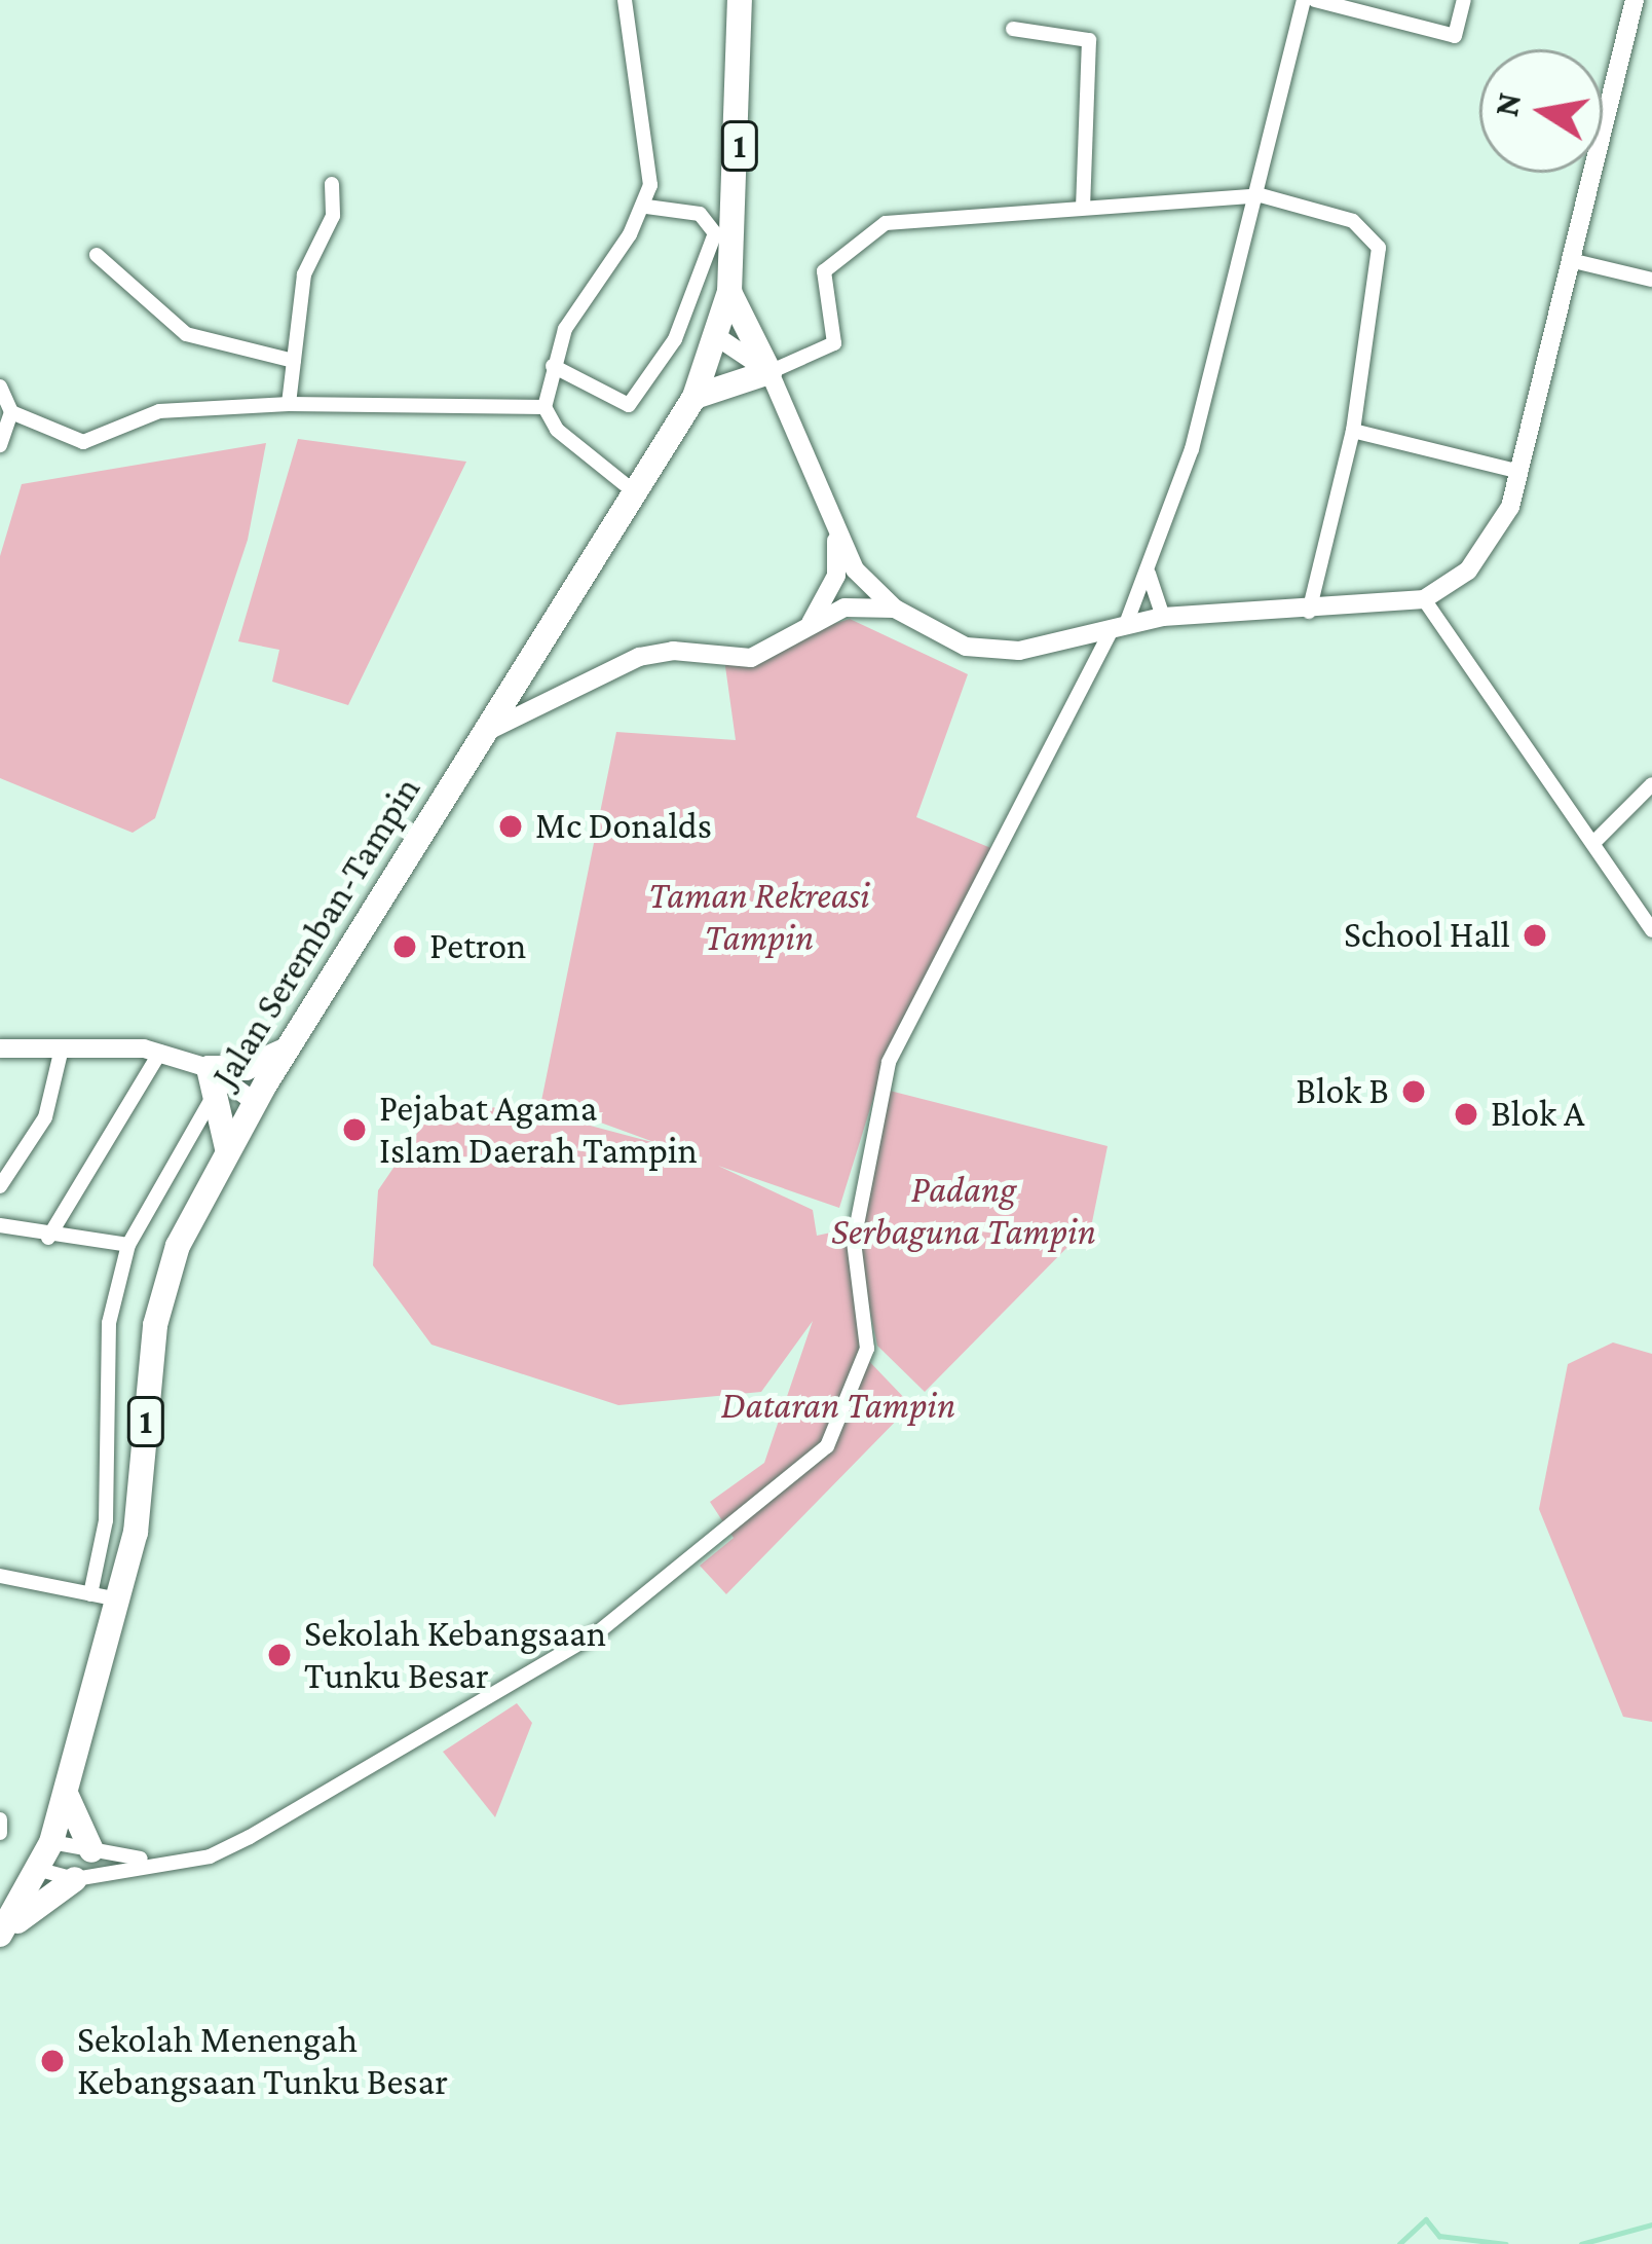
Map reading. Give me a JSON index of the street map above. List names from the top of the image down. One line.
{"streets":{"highway":["1","Jalan Seremban-Tampin"]},"parks":["Taman Rekreasi Tampin","Padang Serbaguna Tampin","Dataran Tampin"],"places":["Mc Donalds","School Hall","Petron","Blok B","Blok A","Pejabat Agama Islam Daerah Tampin","Sekolah Kebangsaan Tunku Besar","Sekolah Menengah Kebangsaan Tunku Besar"],"north":"left"}
